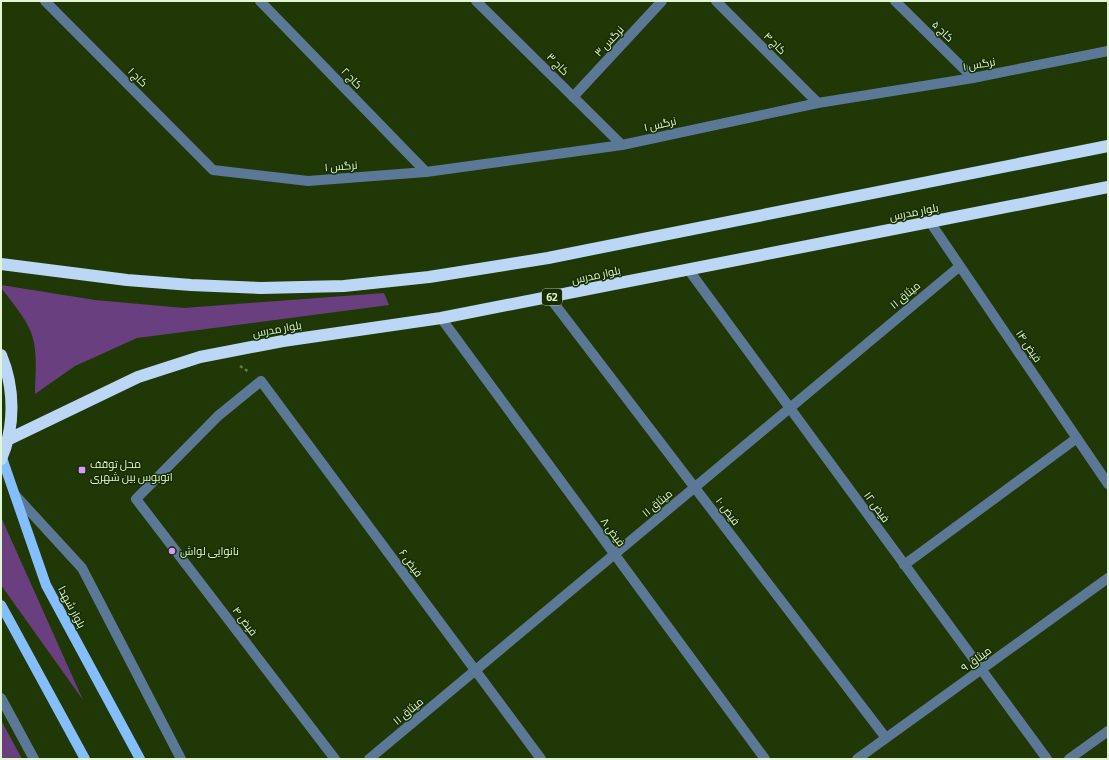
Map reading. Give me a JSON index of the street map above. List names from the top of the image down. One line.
{"streets":{"highway":["بلوار مدرس","62"],"main road":["بلوار شهدا"],"street":["کاج ۵","نرگس ۳","کاج ۴","کاج ۳","نرگس ۱","کاج ۱","کاج ۲","میثاق ۱۱","فیض ۱۴","فیض ۱۲","فیض ۱۰","فیض ۸","فیض ۶","فیض ۴","میثاق ۹"]},"crossings":[["کاج ۵","نرگس ۱"],["نرگس ۳","کاج ۳"],["کاج ۴","نرگس ۱"],["کاج ۳","نرگس ۱"],["نرگس ۱","کاج ۱"],["نرگس ۱","کاج ۲"],["بلوار مدرس","فیض ۱۴"],["بلوار مدرس","فیض ۱۲"],["بلوار مدرس","فیض ۱۰"],["بلوار مدرس","فیض ۸"],["میثاق ۱۱","فیض ۱۴"],["میثاق ۱۱","فیض ۱۲"],["میثاق ۱۱","فیض ۱۰"],["میثاق ۱۱","فیض ۸"],["میثاق ۱۱","فیض ۶"],["فیض ۱۲","میثاق ۹"],["فیض ۱۰","میثاق ۹"],["فیض ۶","فیض ۴"]],"places":{"transit":["محل توقف اتوبوس بین شهری"],"other":["نانوایی لواش"]}}
